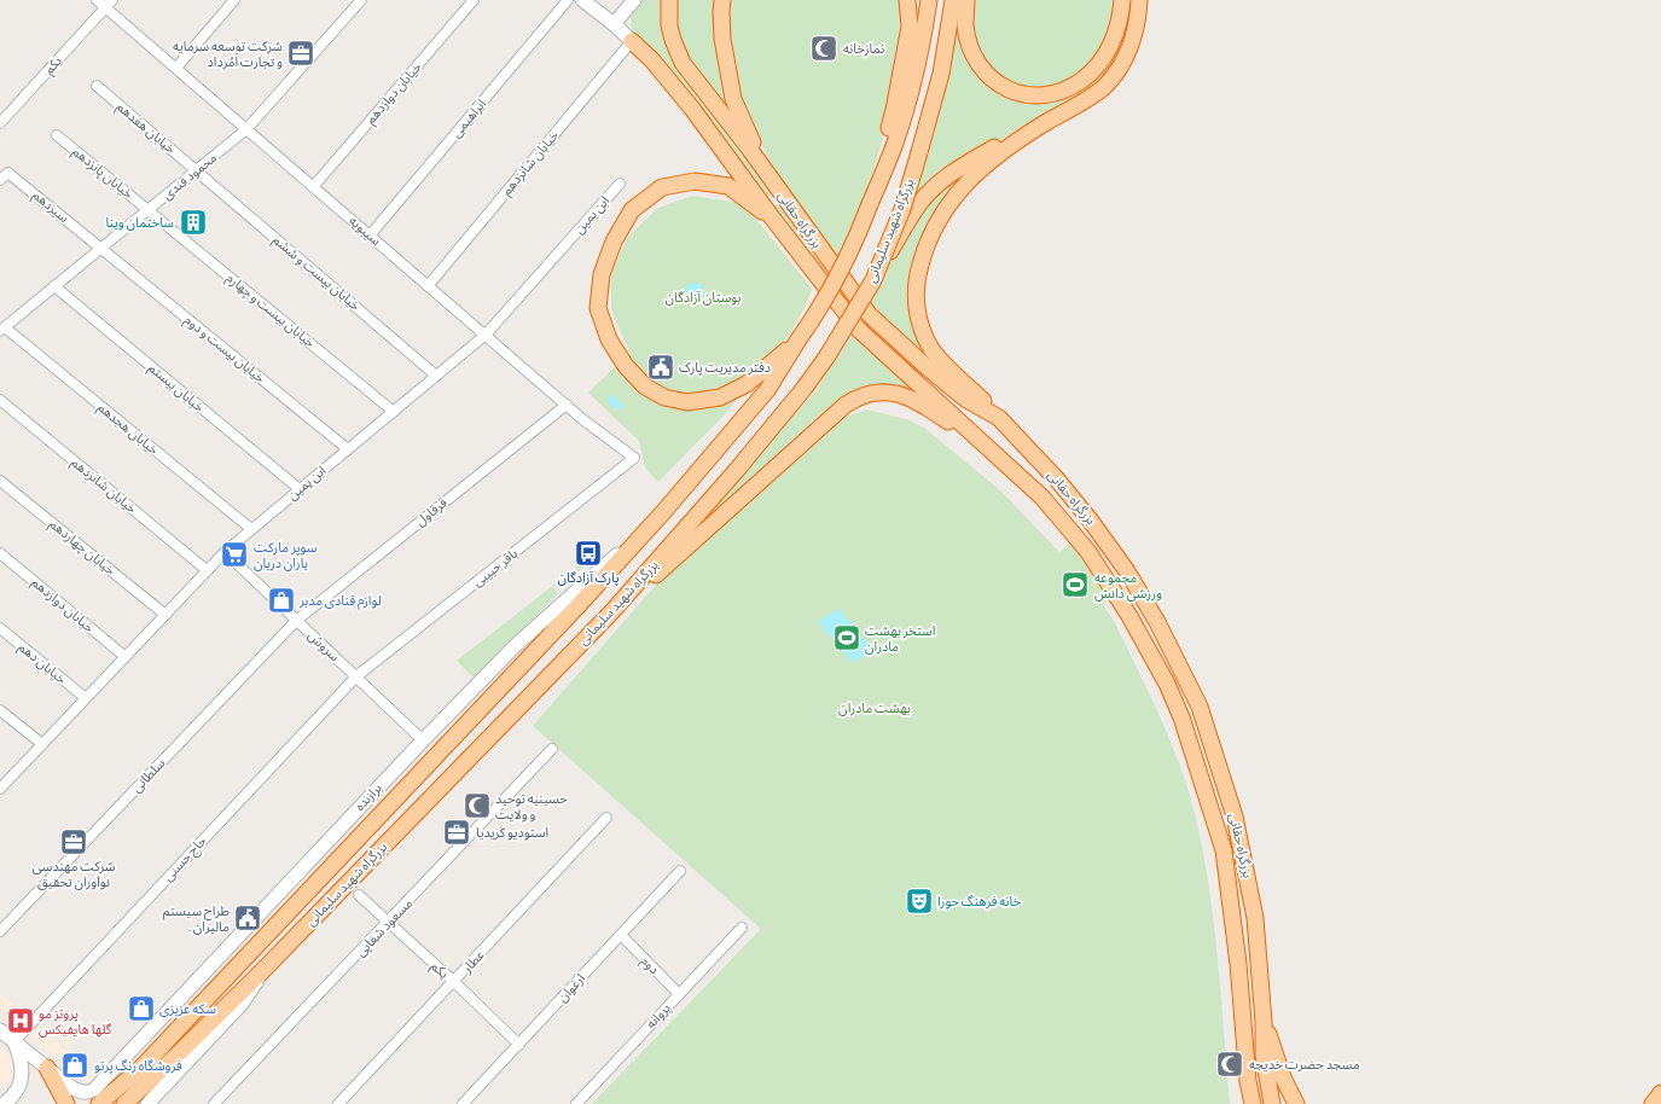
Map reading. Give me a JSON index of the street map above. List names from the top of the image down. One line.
{"streets":{"highway":["بزرگراه حقانی","بزرگراه شهید سلیمانی"],"main road":["برازنده"],"street":["یکم","خیابان دوازدهم","ابراهیمی","خیابان هفدهم","خیابان شانزدهم","خیابان پانزدهم","محمود قندی","سیزدهم","ابن یمین","سیبویه","خیابان بیست و ششم","خیابان بیست و چهارم","خیابان بیست و دوم","خیابان بیستم","خیابان هجدهم","قرقاول","خیابان چهاردهم","باقر حبیبی","سروش","خیابان دهم","سلطانی","حاج حسنی","مسعود شفاپی","عطار","دوم","ارغوان","پروانه"]},"crossings":[["یکم","سیبویه"],["یکم","مسعود شفاپی"],["یکم","عطار"],["یکم","ارغوان"],["خیابان دوازدهم","ابن یمین"],["خیابان دوازدهم","سیبویه"],["ابراهیمی","سیبویه"],["خیابان هفدهم","محمود قندی"],["خیابان هفدهم","خیابان بیست و ششم"],["خیابان شانزدهم","ابن یمین"],["خیابان شانزدهم","بزرگراه حقانی"],["خیابان شانزدهم","سیبویه"],["خیابان پانزدهم","محمود قندی"],["خیابان پانزدهم","خیابان بیست و چهارم"],["محمود قندی","سیزدهم"],["محمود قندی","سیبویه"],["محمود قندی","خیابان بیست و ششم"],["محمود قندی","خیابان بیست و چهارم"],["محمود قندی","خیابان بیست و دوم"],["محمود قندی","خیابان بیستم"],["محمود قندی","خیابان هجدهم"],["سیزدهم","خیابان بیست و دوم"],["ابن یمین","سیبویه"],["ابن یمین","خیابان بیست و ششم"],["ابن یمین","خیابان بیست و چهارم"],["ابن یمین","خیابان بیست و دوم"],["ابن یمین","خیابان بیستم"],["ابن یمین","خیابان هجدهم"],["ابن یمین","خیابان چهاردهم"],["ابن یمین","سروش"],["ابن یمین","خیابان دهم"],["سیبویه","قرقاول"],["سیبویه","باقر حبیبی"],["بزرگراه شهید سلیمانی","برازنده"],["قرقاول","سروش"],["قرقاول","سلطانی"],["باقر حبیبی","سروش"],["باقر حبیبی","حاج حسنی"],["سروش","سلطانی"],["سروش","برازنده"],["سروش","حاج حسنی"],["دوم","ارغوان"],["دوم","پروانه"]],"parks":["بوستان آزادگان","بهشت مادران"],"places":{"mosque":["نمازخانه","حسینیه توحید و ولایت","مسجد حضرت خدیجه"],"office":["شرکت توسعه سرمایه و تجارت اَمُرداد","استودیو کریدیا","شرکت مهندسی نوآوران تحقیق"],"building":["ساختمان وینا"],"public building":["دفتر مدیریت پارک","طراح سیستم . مالیران"],"bus stop":["پارک آزادگان"],"supermarket":["سوپر مارکت یاران دریان"],"sports":["مجموعه ورزشی دانش","استخر بهشت مادران"],"shop":["لوازم قنادى مدبر","سکه عزیزی","فروشگاه رنگ پرتو"],"theatre":["خانه فرهنگ حورا"],"hospital":["پروتز مو گلها هایفیکس"]}}
